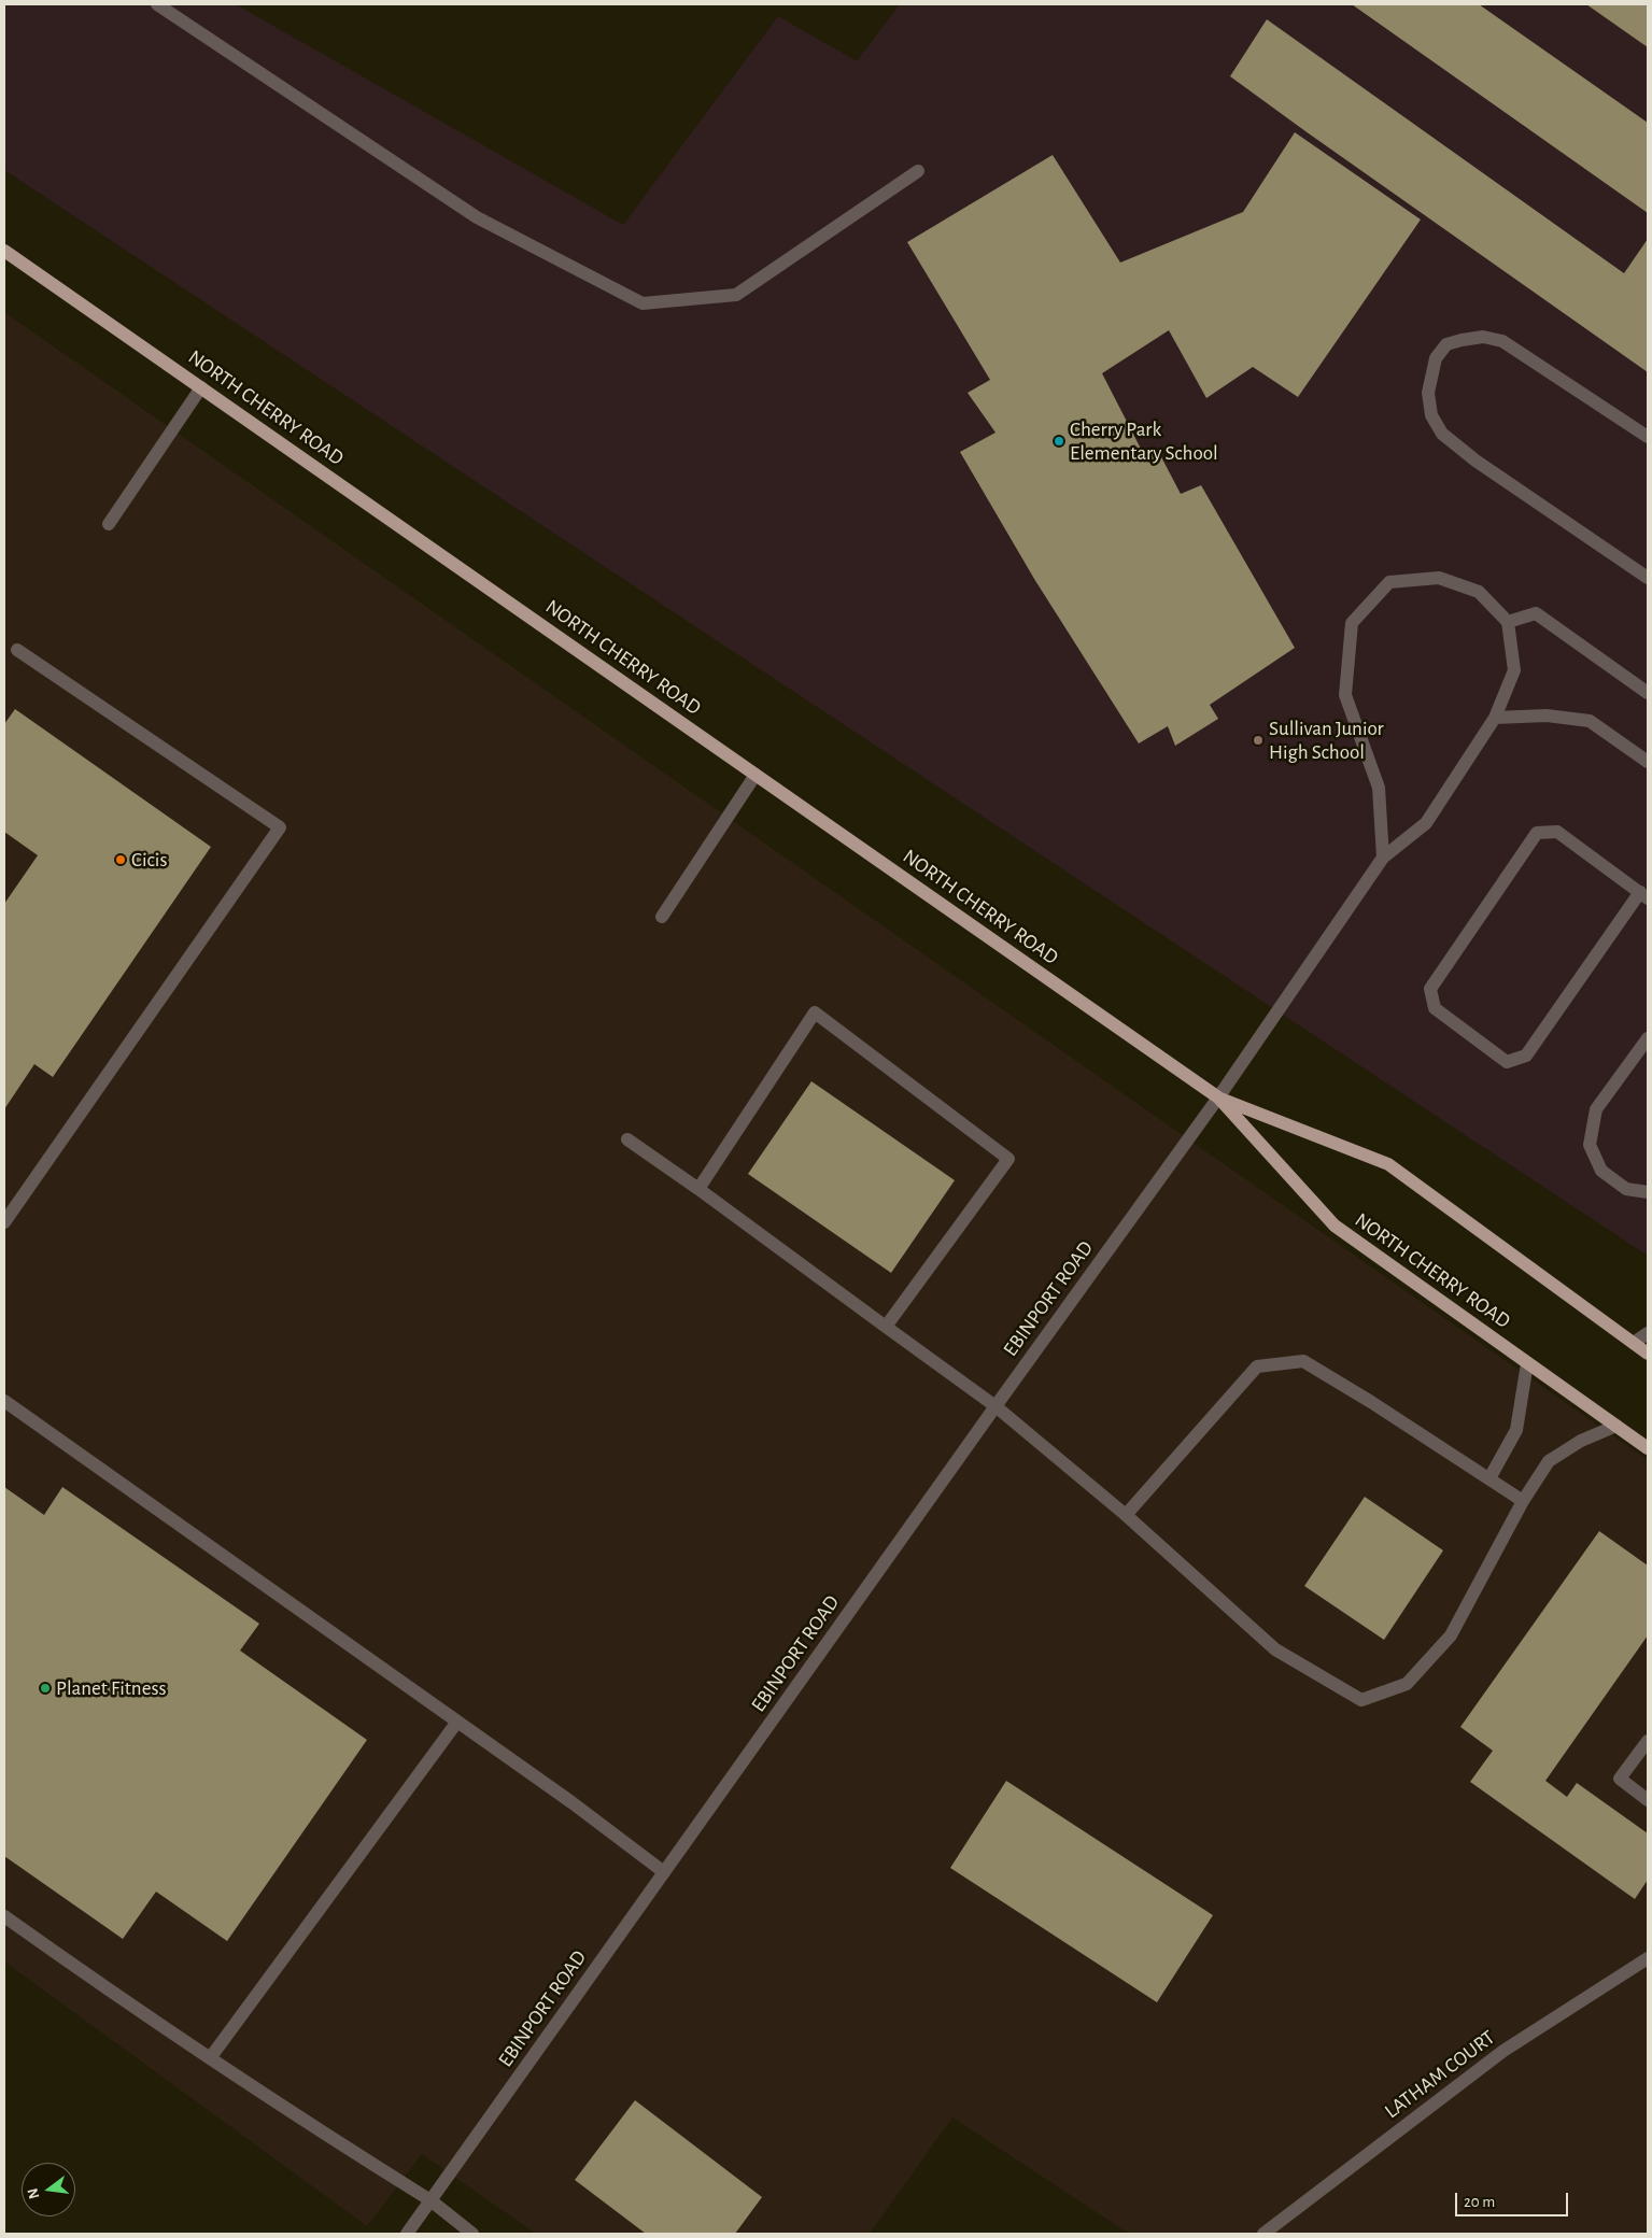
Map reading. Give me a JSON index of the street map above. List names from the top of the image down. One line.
{"streets":{"main road":["NORTH CHERRY ROAD"],"street":["EBINPORT ROAD","LATHAM COURT"]},"crossings":[["NORTH CHERRY ROAD","EBINPORT ROAD"]],"places":["Cherry Park Elementary School","Sullivan Junior High School","Cicis","Planet Fitness"],"scale_bar":"20 m","north":"left"}
